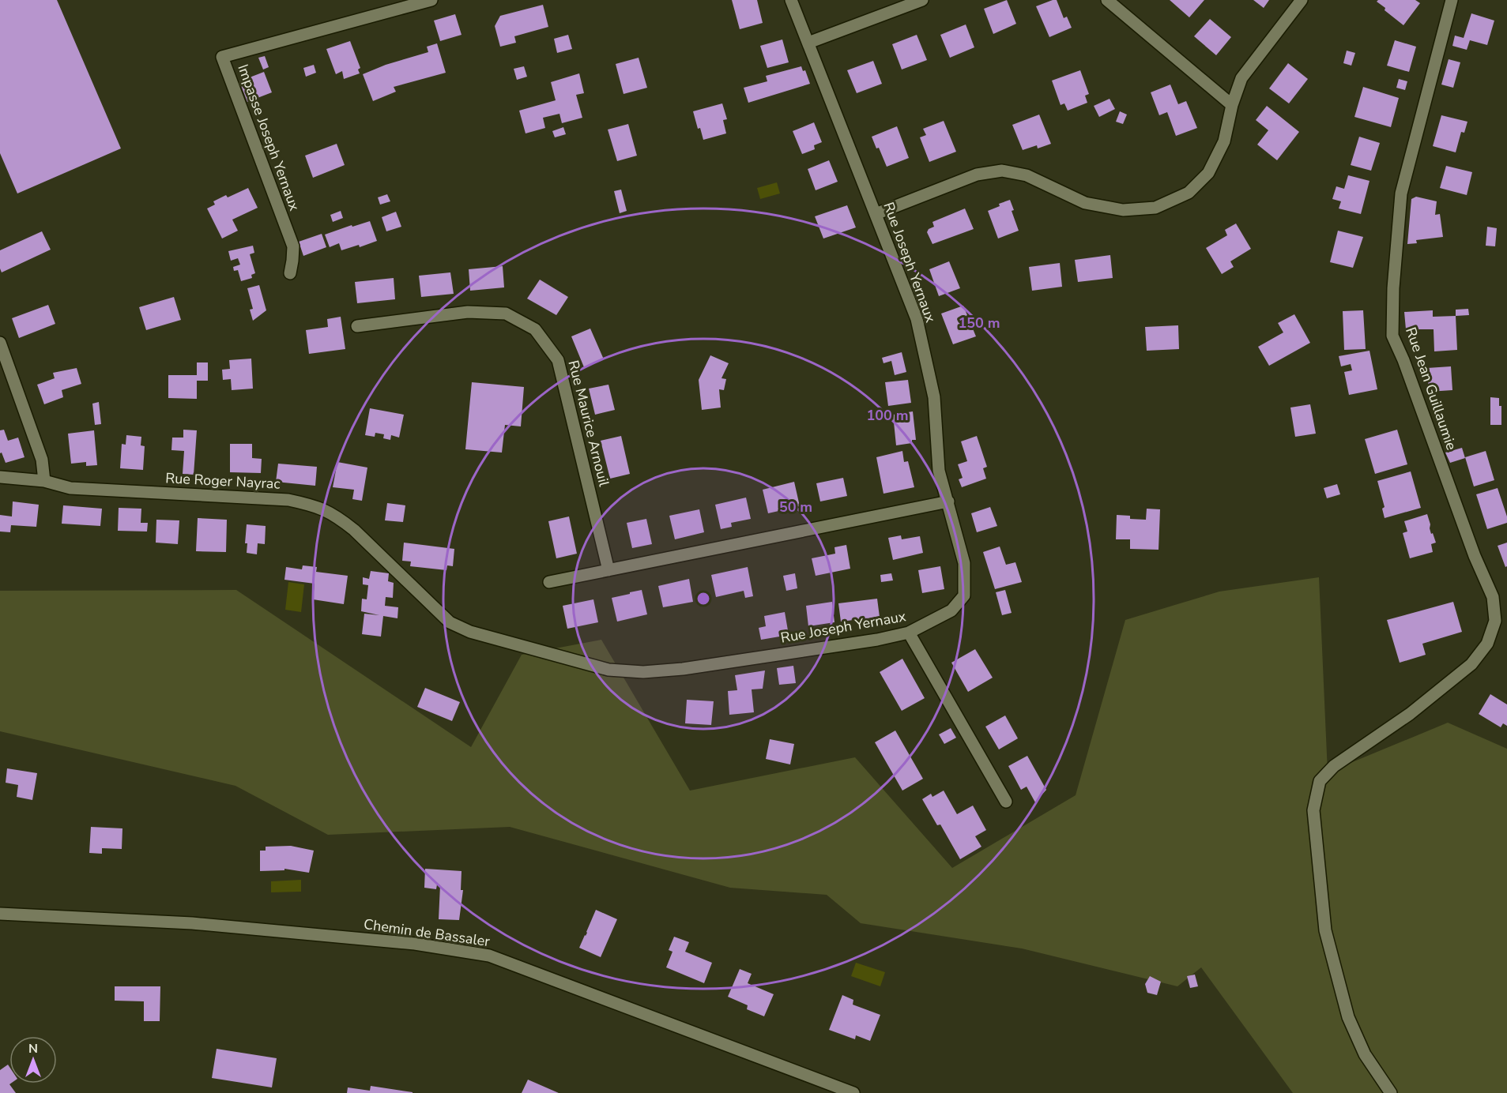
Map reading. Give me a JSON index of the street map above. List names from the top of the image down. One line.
{"streets":{"street":["Impasse Joseph Yernaux","Rue Joseph Yernaux","Rue Jean Guillaumie","Rue Maurice Arnouil","Rue Roger Nayrac","Chemin de Bassaler"]},"crossings":[["Rue Joseph Yernaux","Rue Roger Nayrac"]],"north":"top","rings":["150 m","100 m","50 m"]}
